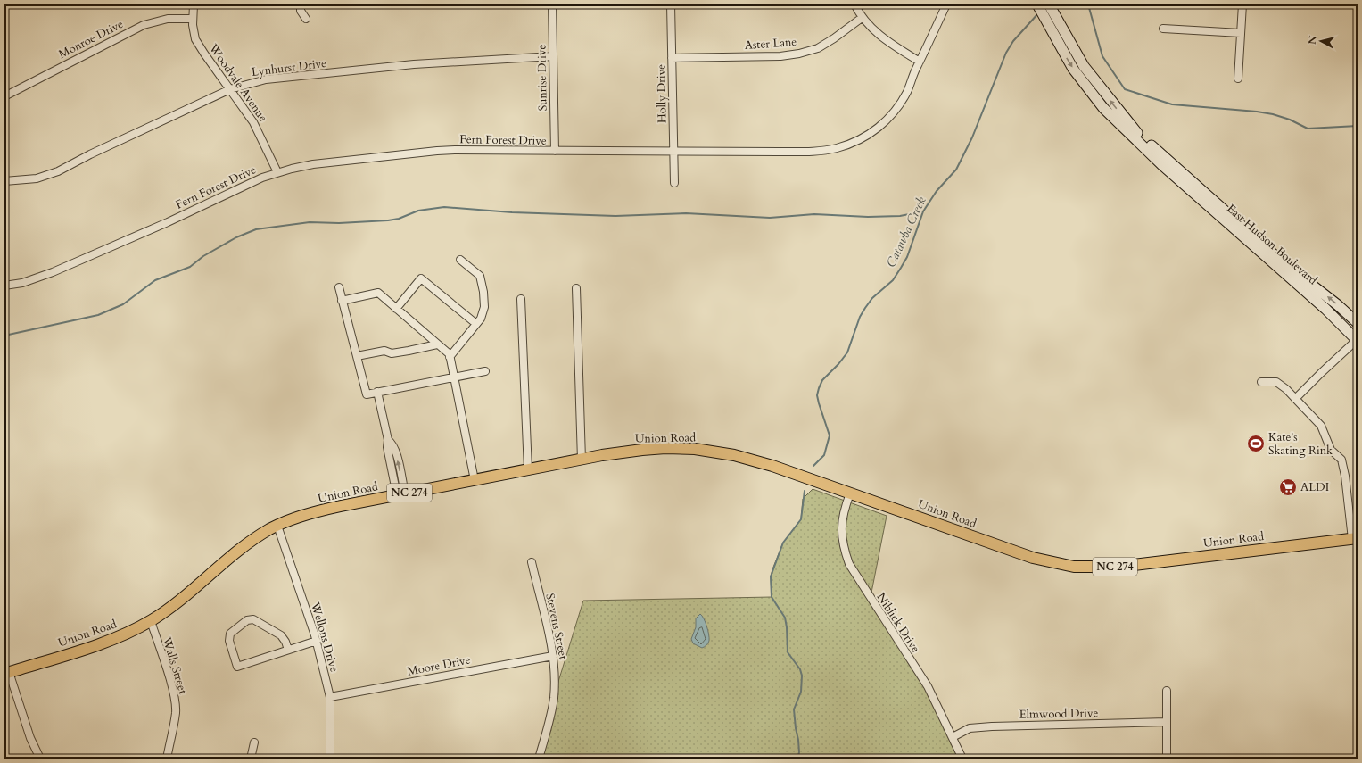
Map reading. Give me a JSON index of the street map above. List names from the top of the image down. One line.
{"streets":{"main road":["East Hudson Boulevard","Union Road","NC 274"],"street":["Monroe Drive","Aster Lane","Lynhurst Drive","Sunrise Drive","Woodvale Avenue","Holly Drive","Fern Forest Drive","Niblick Drive","Stevens Street","Wellons Drive","Walls Street","Moore Drive","Elmwood Drive"]},"crossings":[["Monroe Drive","Woodvale Avenue"],["Aster Lane","Holly Drive"],["Lynhurst Drive","Sunrise Drive"],["Lynhurst Drive","Woodvale Avenue"],["Sunrise Drive","Fern Forest Drive"],["Woodvale Avenue","Fern Forest Drive"],["Holly Drive","Fern Forest Drive"],["Union Road","Niblick Drive"],["Union Road","Wellons Drive"],["Union Road","Walls Street"],["Niblick Drive","Elmwood Drive"],["Stevens Street","Moore Drive"],["Wellons Drive","Moore Drive"]],"water":["Catawba Creek"],"places":{"sports":["Kate's Skating Rink"],"supermarket":["ALDI"]},"north":"left"}
